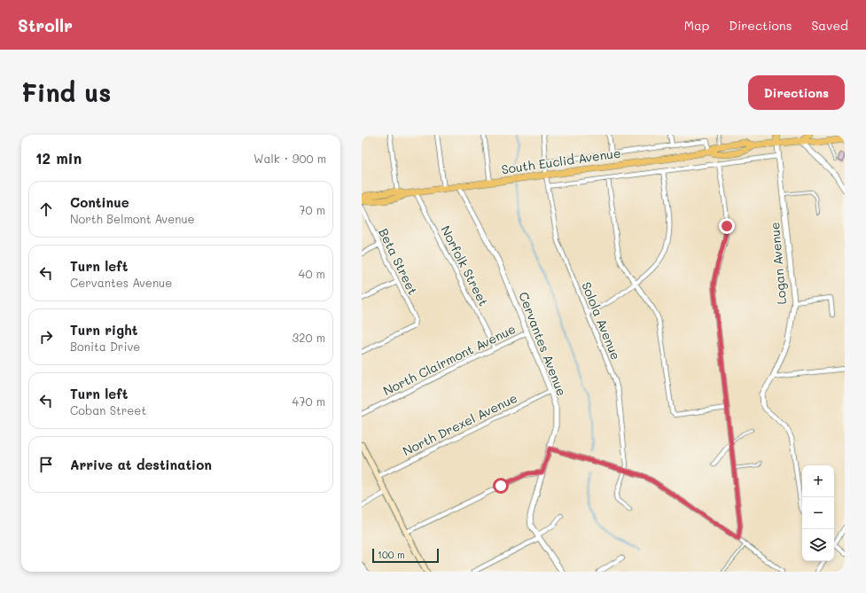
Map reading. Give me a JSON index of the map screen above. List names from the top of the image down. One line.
{"streets":{"main road":["South Euclid Avenue","Logan Avenue"],"street":["Beta Street","Norfolk Street","Solola Avenue","Cervantes Avenue","North Clairmont Avenue","North Drexel Avenue"]},"crossings":[["South Euclid Avenue","Logan Avenue"],["South Euclid Avenue","Norfolk Street"],["South Euclid Avenue","Solola Avenue"],["South Euclid Avenue","Cervantes Avenue"],["Norfolk Street","North Clairmont Avenue"],["Cervantes Avenue","North Clairmont Avenue"],["Cervantes Avenue","North Drexel Avenue"]],"scale_bar":"100 m","page":{"header":"Strollr","nav":["Map","Directions","Saved"],"buttons":"Directions","title":"Find us","heading":["12 min","Walk · 900 m"],"list":[["Continue","North Belmont Avenue","70 m"],["Turn left","Cervantes Avenue","40 m"],["Turn right","Bonita Drive","320 m"],["Turn left","Coban Street","470 m"],"Arrive at destination"],"map_buttons":["+","−"],"scale":"100 m"}}
